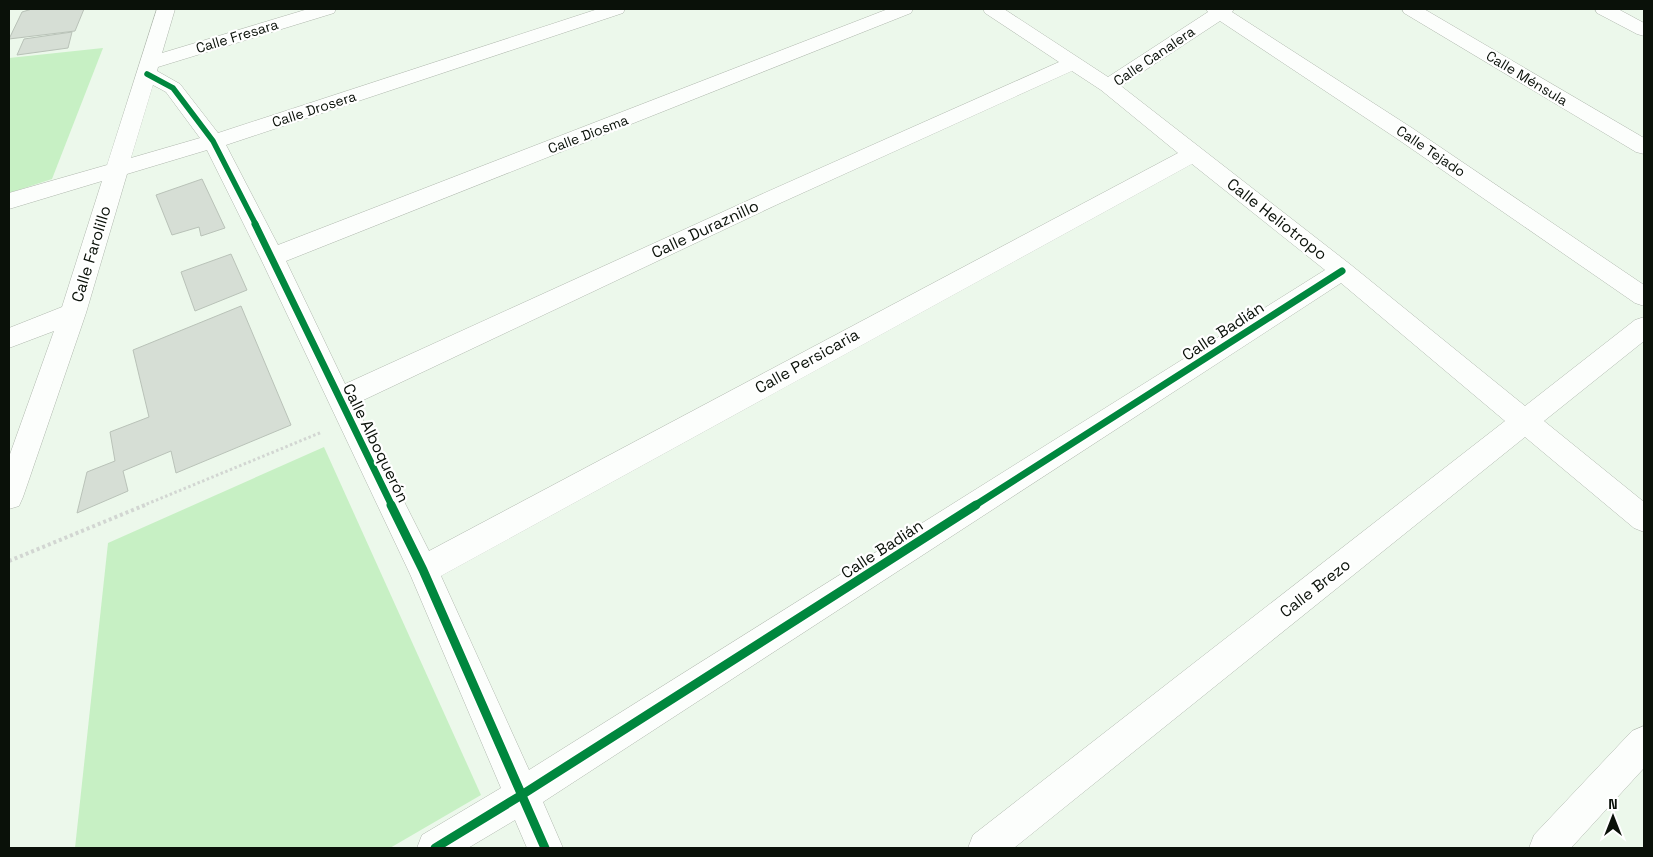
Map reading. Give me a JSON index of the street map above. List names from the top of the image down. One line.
{"streets":{"street":["Calle Fresara","Calle Canalera","Calle Ménsula","Calle Drosera","Calle Diosma","Calle Tejado","Calle Heliotropo","Calle Duraznillo","Calle Farolillo","Calle Badián","Calle Persicaria","Calle Alboquerón","Calle Brezo"]},"crossings":[["Calle Fresara","Calle Farolillo"],["Calle Fresara","Calle Alboquerón"],["Calle Canalera","Calle Tejado"],["Calle Canalera","Calle Heliotropo"],["Calle Drosera","Calle Farolillo"],["Calle Drosera","Calle Alboquerón"],["Calle Diosma","Calle Alboquerón"],["Calle Heliotropo","Calle Duraznillo"],["Calle Heliotropo","Calle Badián"],["Calle Heliotropo","Calle Persicaria"],["Calle Heliotropo","Calle Brezo"],["Calle Duraznillo","Calle Alboquerón"],["Calle Farolillo","Calle Alboquerón"],["Calle Badián","Calle Alboquerón"],["Calle Persicaria","Calle Alboquerón"]],"north":"top"}
